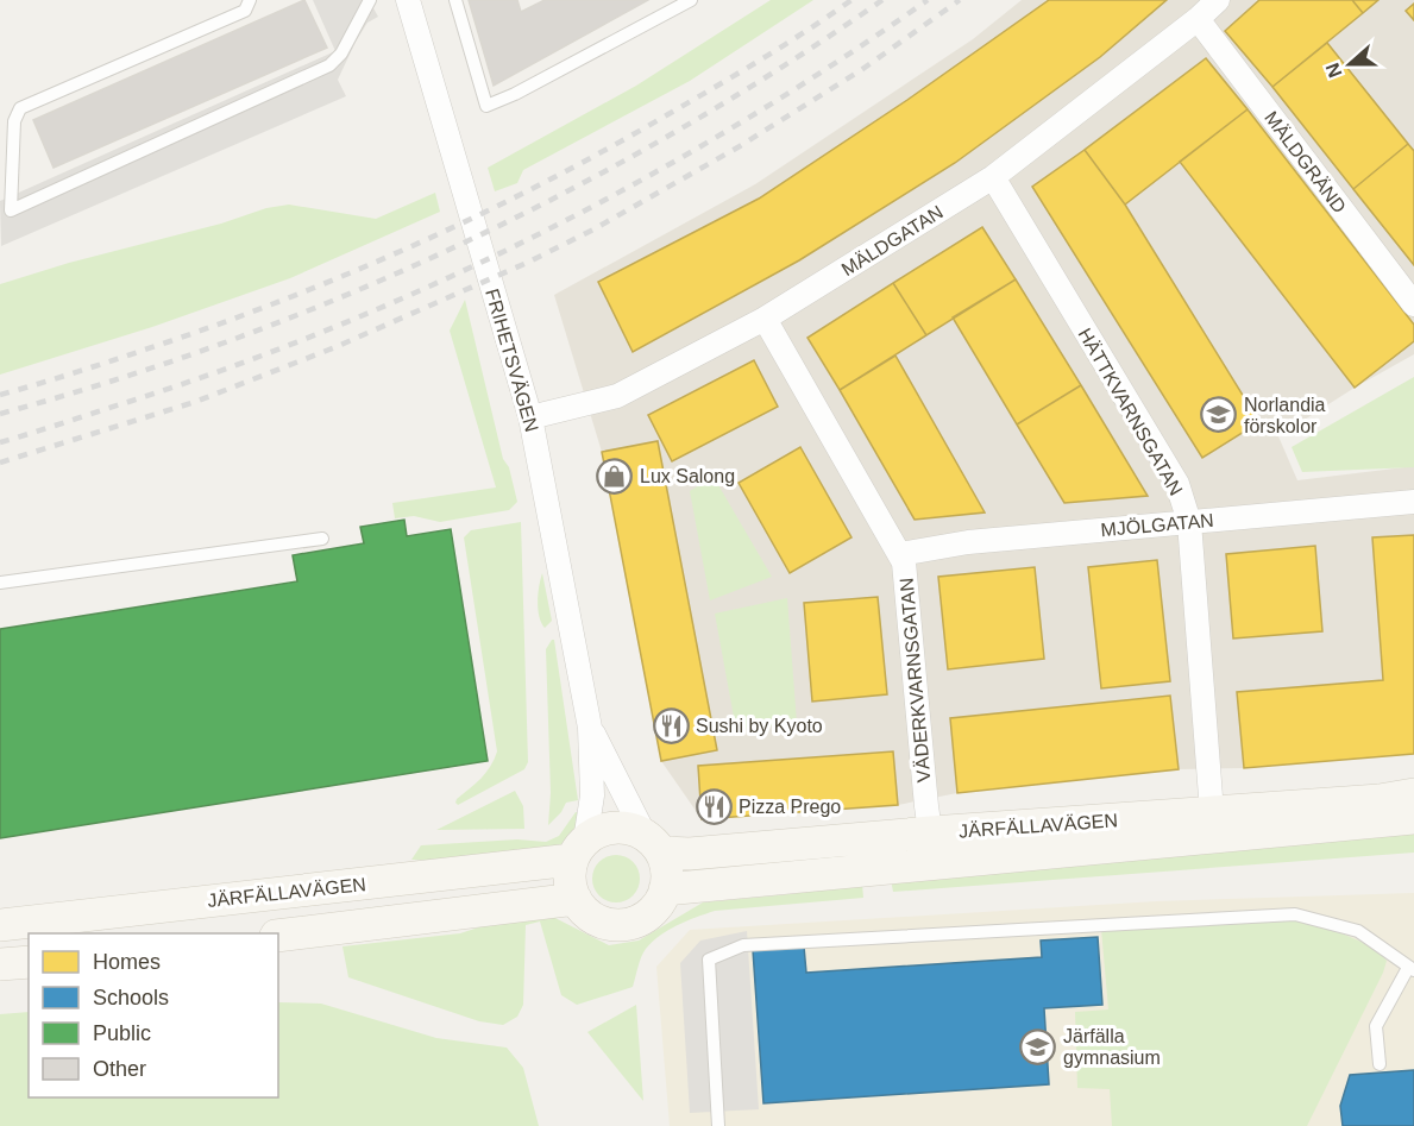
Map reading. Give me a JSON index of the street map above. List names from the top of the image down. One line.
{"streets":{"street":["MÄLDGRÄND","MÄLDGATAN","FRIHETSVÄGEN","HÄTTKVARNSGATAN","MJÖLGATAN","VÄDERKVARNSGATAN","JÄRFÄLLAVÄGEN"]},"crossings":[["MÄLDGRÄND","MÄLDGATAN"],["MÄLDGATAN","FRIHETSVÄGEN"],["MÄLDGATAN","HÄTTKVARNSGATAN"],["MÄLDGATAN","VÄDERKVARNSGATAN"],["FRIHETSVÄGEN","JÄRFÄLLAVÄGEN"],["HÄTTKVARNSGATAN","MJÖLGATAN"],["HÄTTKVARNSGATAN","JÄRFÄLLAVÄGEN"],["MJÖLGATAN","VÄDERKVARNSGATAN"],["VÄDERKVARNSGATAN","JÄRFÄLLAVÄGEN"]],"places":{"school or university":["Norlandia förskolor","Järfälla gymnasium"],"shop":["Lux Salong"],"restaurant":["Sushi by Kyoto","Pizza Prego"]},"legend":["Homes","Schools","Public","Other"],"north":"left"}
